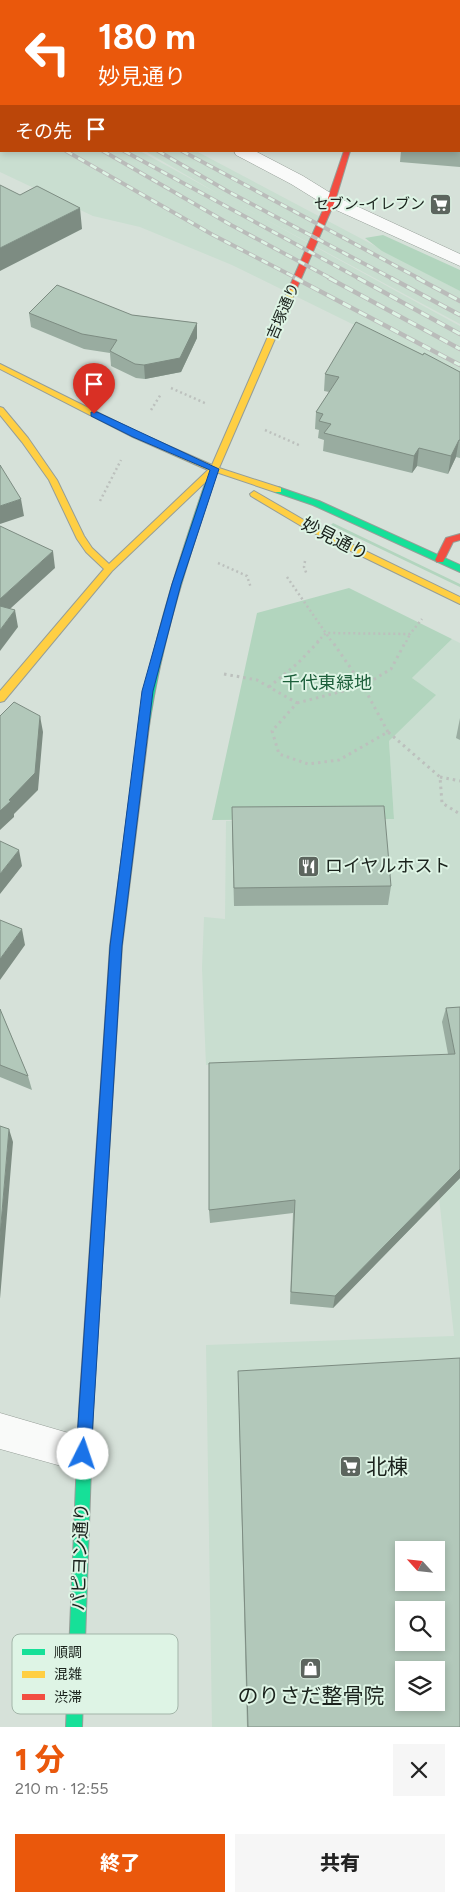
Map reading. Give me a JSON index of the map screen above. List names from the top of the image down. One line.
{"streets":{"main road":["吉塚通り","妙見通り","パピヨン通り"]},"crossings":[["吉塚通り","妙見通り"],["吉塚通り","パピヨン通り"],["妙見通り","パピヨン通り"]],"parks":["千代東緑地"],"places":{"supermarket":["セブン-イレブン","北棟"],"restaurant":["ロイヤルホスト"],"shop":["のりさだ整骨院"]},"legend":["順調","混雑","渋滞"],"north":"top left","page":{"turn":["180 m","妙見通り"],"then":"その先","heading":["1 分","210 m · 12:55"],"buttons":["終了","共有"]}}
